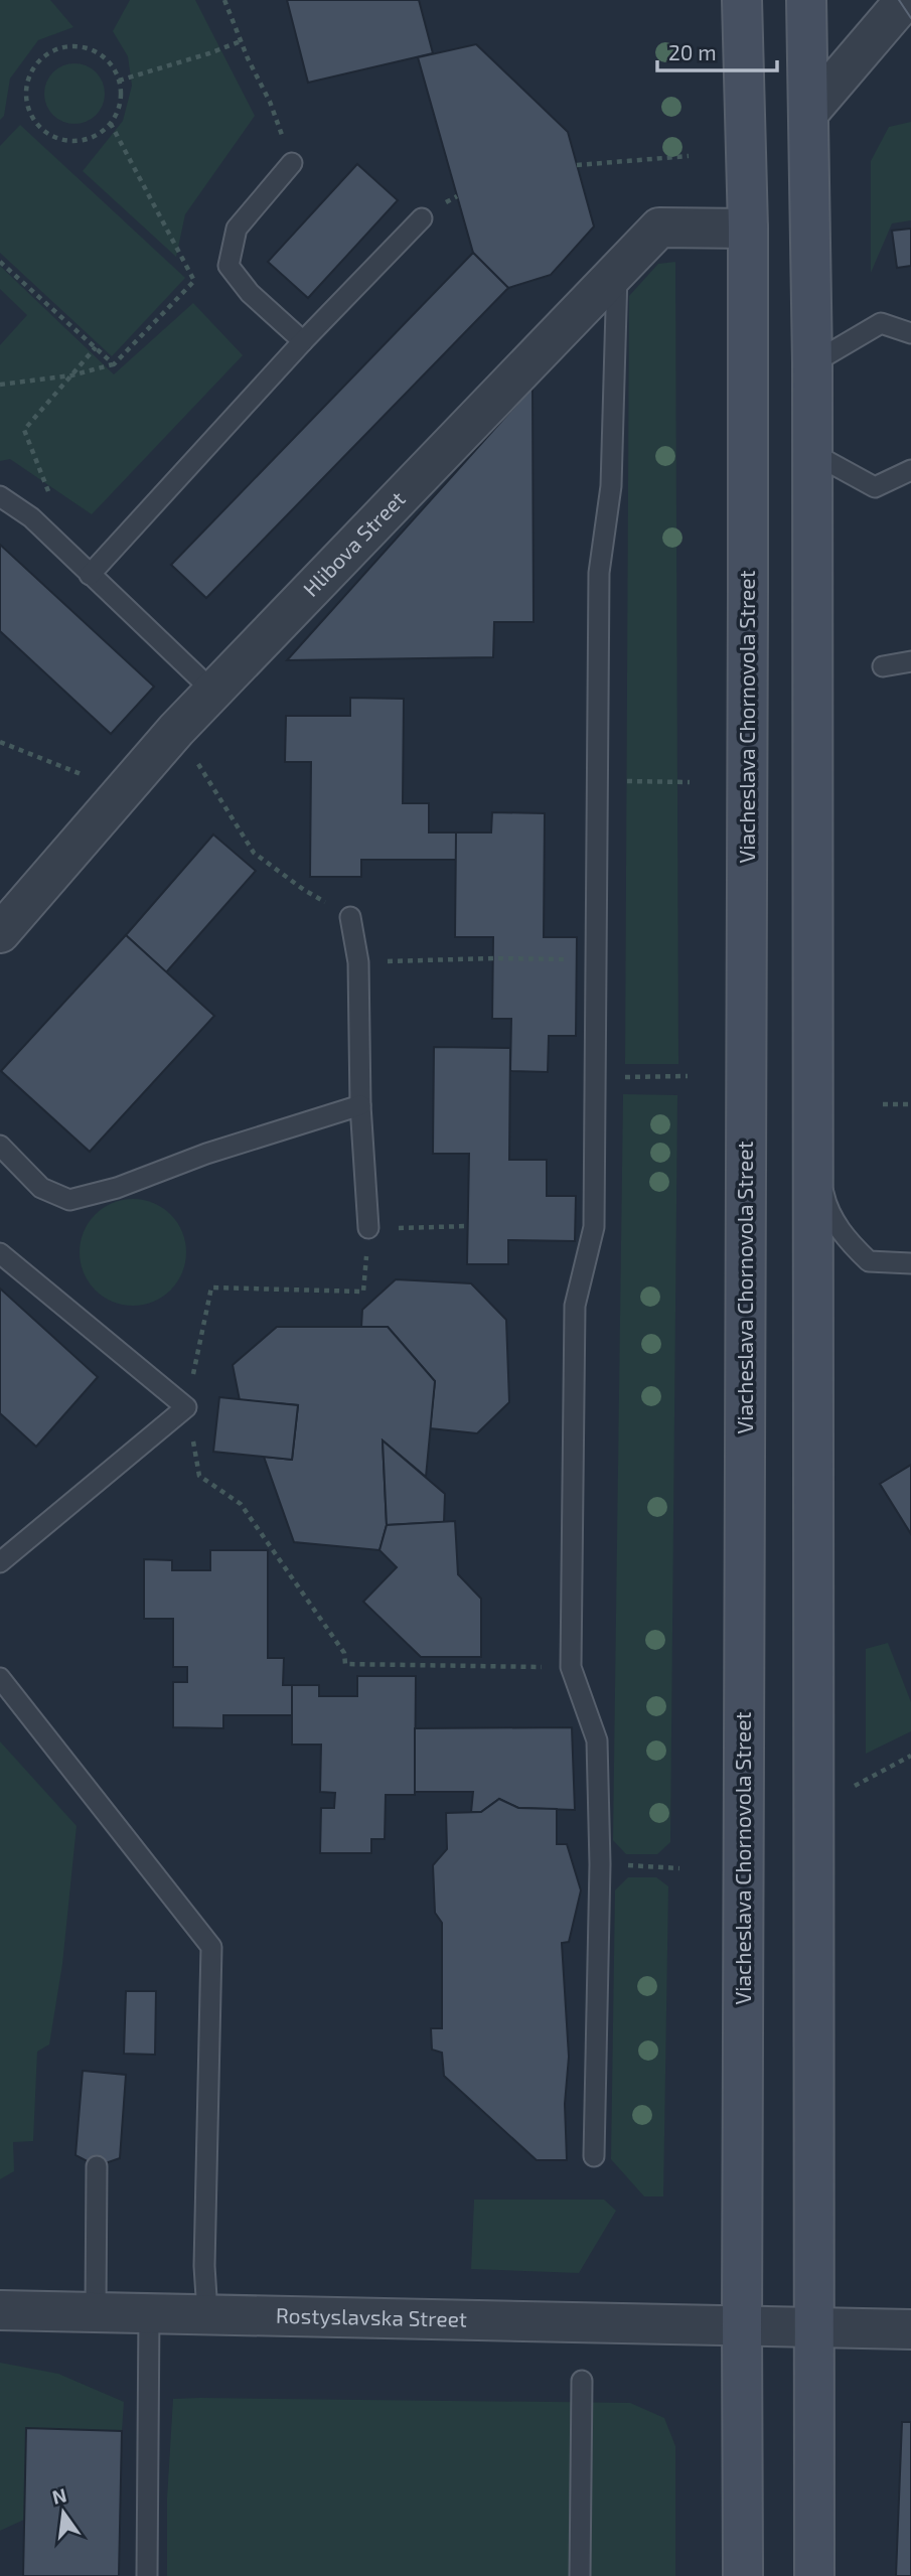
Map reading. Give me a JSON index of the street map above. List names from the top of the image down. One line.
{"streets":{"main road":["Viacheslava Chornovola Street"],"street":["Hlibova Street","Rostyslavska Street"]},"crossings":[["Hlibova Street","Viacheslava Chornovola Street"],["Viacheslava Chornovola Street","Rostyslavska Street"]],"scale_bar":"20 m","north":"top"}
